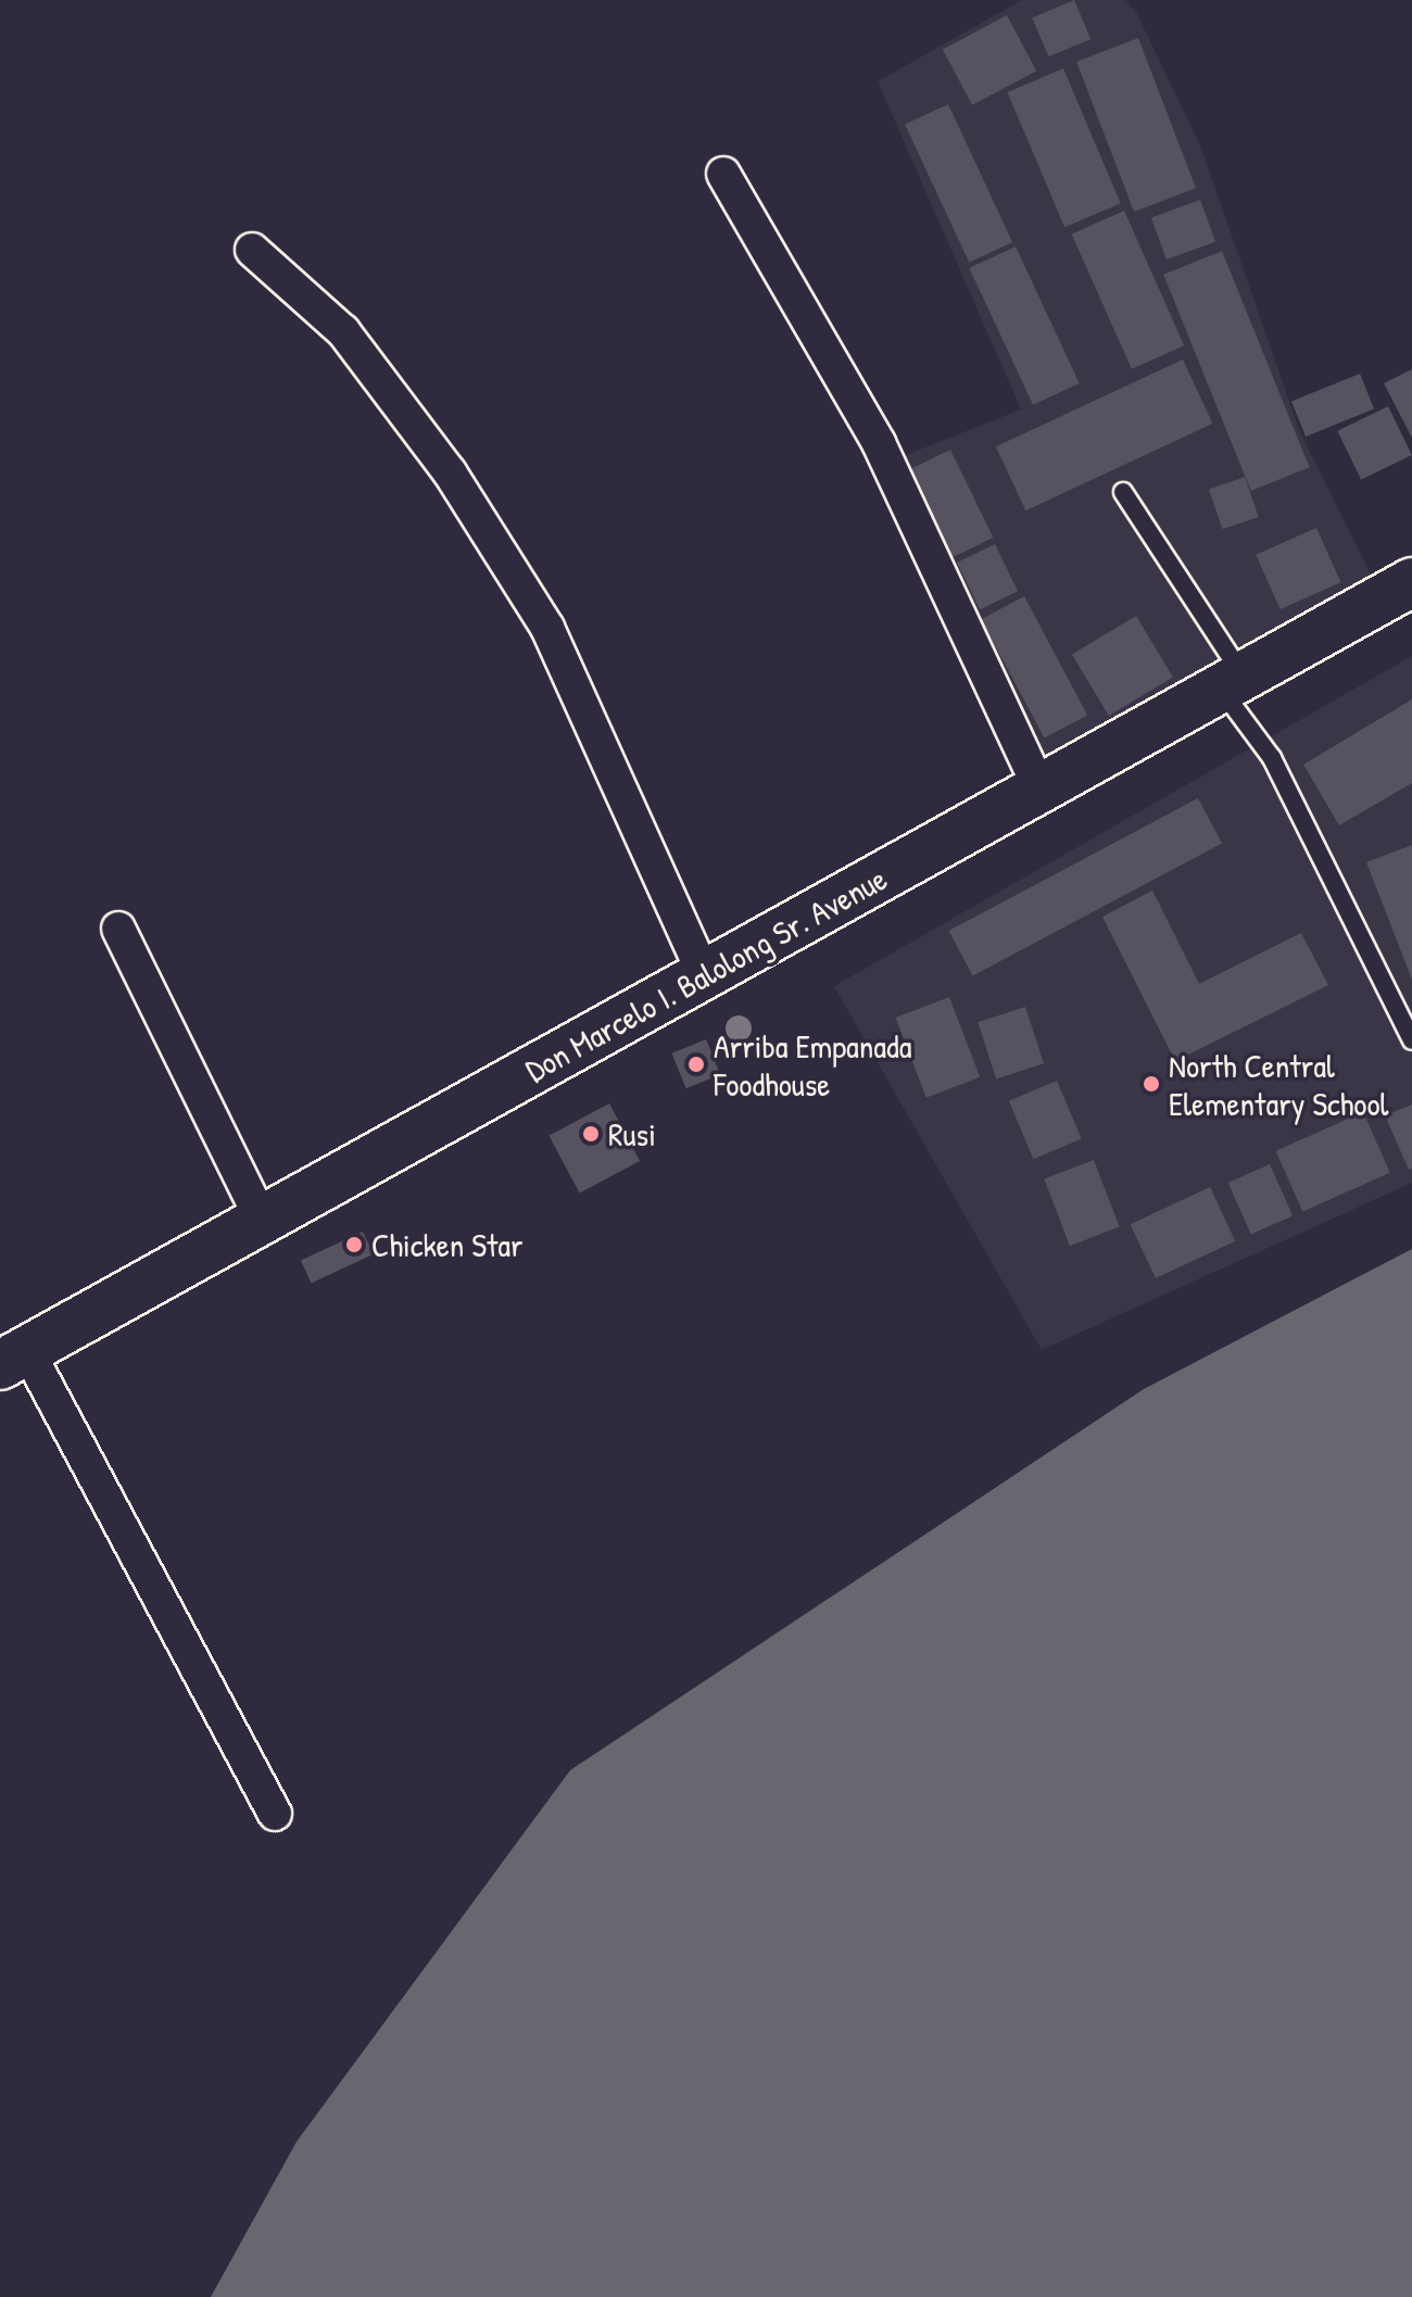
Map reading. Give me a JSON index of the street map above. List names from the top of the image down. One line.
{"streets":{"main road":["Don Marcelo I. Balolong Sr. Avenue"]},"places":["Arriba Empanada Foodhouse","North Central Elementary School","Rusi","Chicken Star"]}
